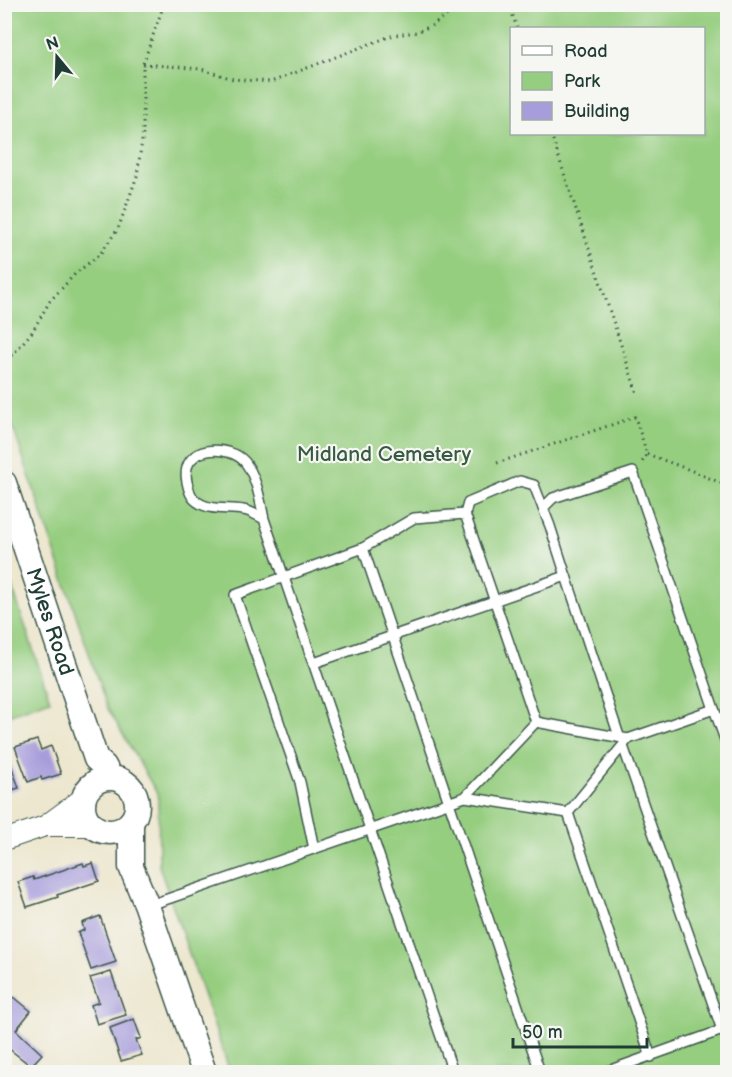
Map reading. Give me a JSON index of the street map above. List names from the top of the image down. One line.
{"streets":{"street":["Myles Road"]},"parks":["Midland Cemetery"],"legend":["Road","Park","Building"],"scale_bar":"50 m","north":"top"}
